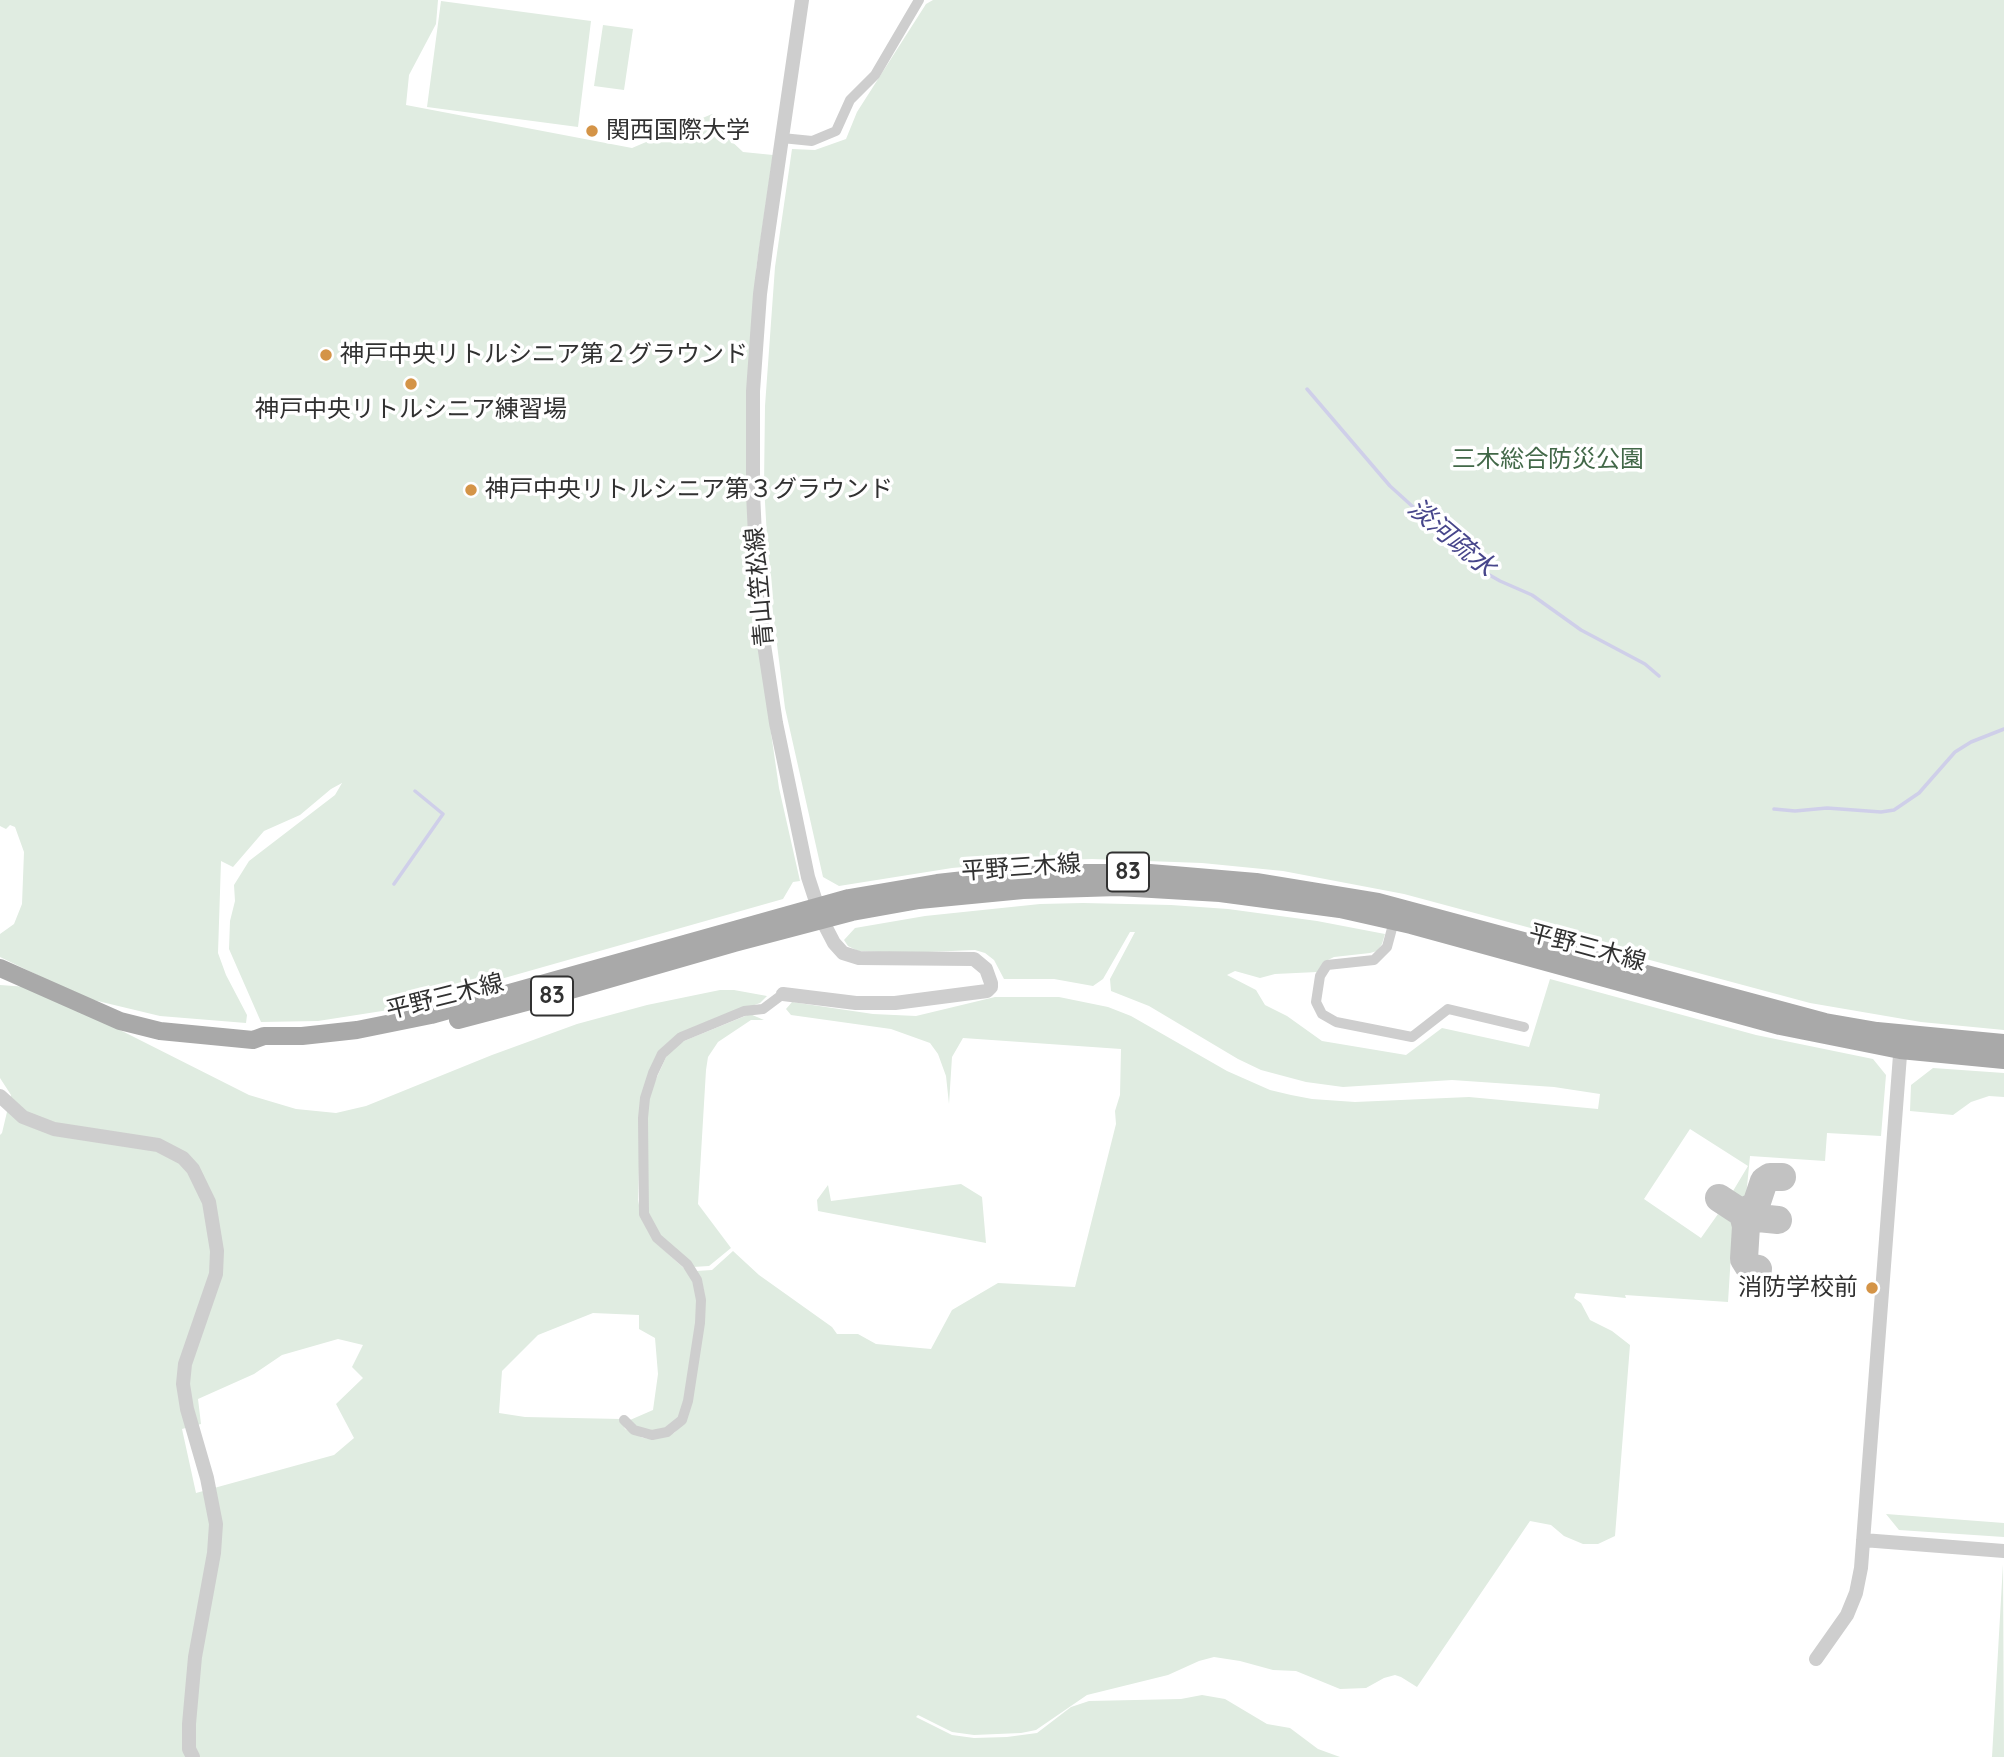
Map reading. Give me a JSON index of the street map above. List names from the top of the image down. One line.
{"streets":{"main road":["平野三木線","83"],"street":["青山笠松線"]},"crossings":[["青山笠松線","平野三木線"]],"water":["淡河疏水"],"parks":["三木総合防災公園"],"places":["関西国際大学","神戸中央リトルシニア第２グラウンド","神戸中央リトルシニア練習場","神戸中央リトルシニア第３グラウンド","消防学校前"]}
